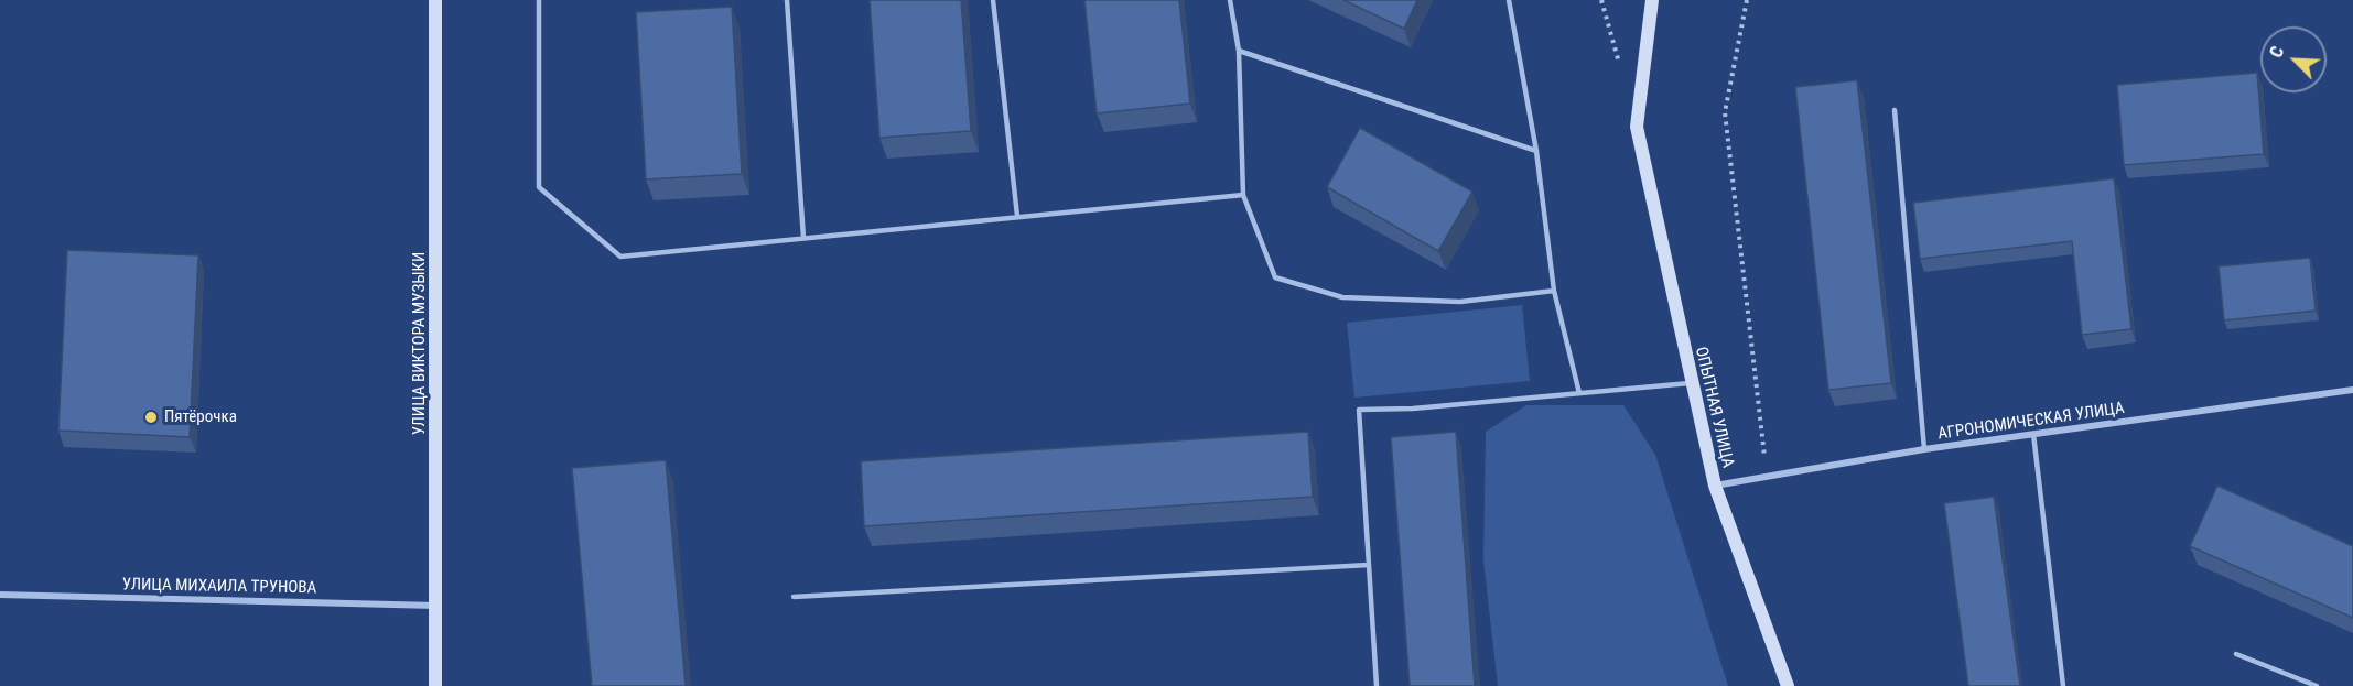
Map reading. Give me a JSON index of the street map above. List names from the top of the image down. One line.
{"streets":{"street":["УЛИЦА ВИКТОРА МУЗЫКИ","ОПЫТНАЯ УЛИЦА","АГРОНОМИЧЕСКАЯ УЛИЦА","УЛИЦА МИХАИЛА ТРУНОВА"]},"crossings":[["УЛИЦА ВИКТОРА МУЗЫКИ","УЛИЦА МИХАИЛА ТРУНОВА"],["ОПЫТНАЯ УЛИЦА","АГРОНОМИЧЕСКАЯ УЛИЦА"]],"places":["Пятёрочка"],"north":"top left"}
